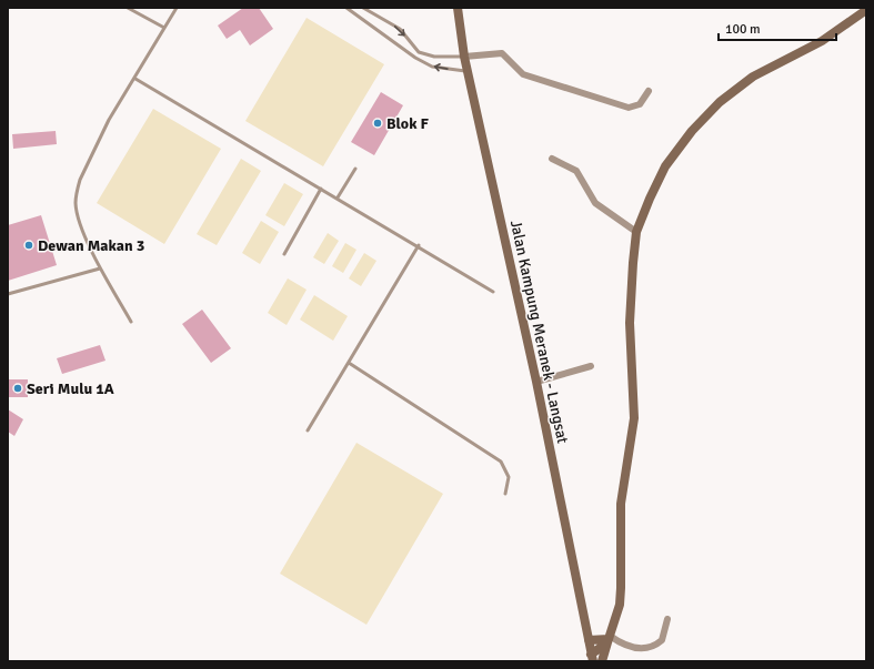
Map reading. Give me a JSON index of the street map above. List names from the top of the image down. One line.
{"streets":{"main road":["Jalan Kampung Meranek - Langsat"]},"places":["Blok F","Dewan Makan 3","Seri Mulu 1A"],"scale_bar":"100 m"}
